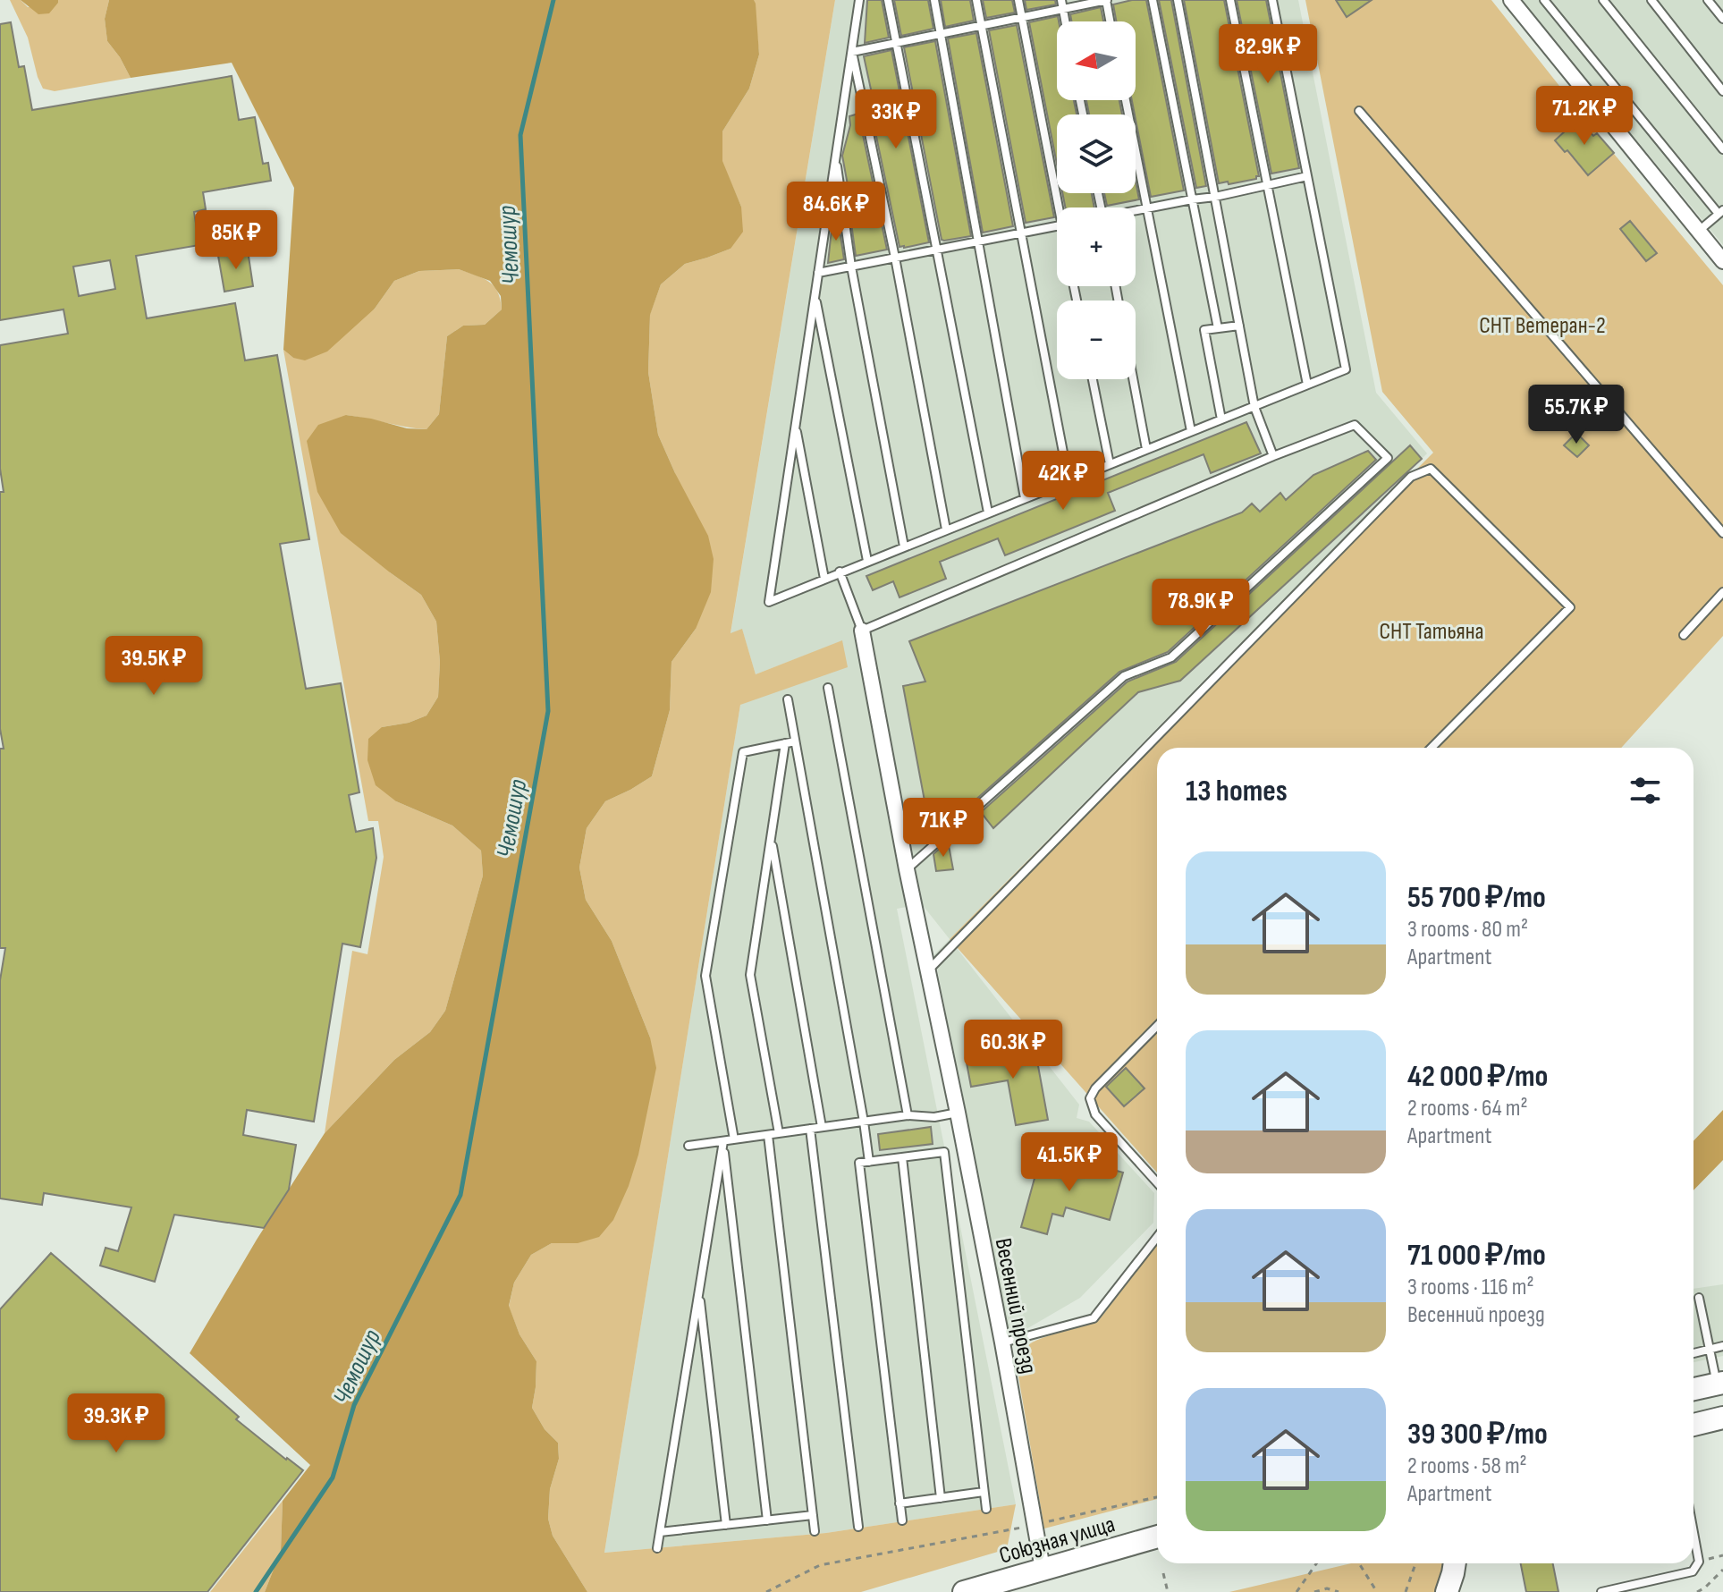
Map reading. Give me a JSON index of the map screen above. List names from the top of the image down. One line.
{"streets":{"main road":["Союзная улица"],"street":["Весенний проезд"]},"crossings":[["Весенний проезд","Союзная улица"]],"water":["Чемошур"],"parks":["СНТ Ветеран-2","СНТ Татьяна"],"north":"left","page":{"map_buttons":["+","−"],"price":["82.9K ₽","71.2K ₽","33K ₽","84.6K ₽","85K ₽","55.7K ₽","42K ₽","78.9K ₽","39.5K ₽","71K ₽","60.3K ₽","41.5K ₽","39.3K ₽"],"heading":"13 homes","list":[{"name":"55 700 ₽/mo","note":"3 rooms · 80 m² · Apartment"},{"name":"42 000 ₽/mo","note":"2 rooms · 64 m² · Apartment"},{"name":"71 000 ₽/mo","note":"3 rooms · 116 m² · Весенний проезд"},{"name":"39 300 ₽/mo","note":"2 rooms · 58 m² · Apartment"}]}}
